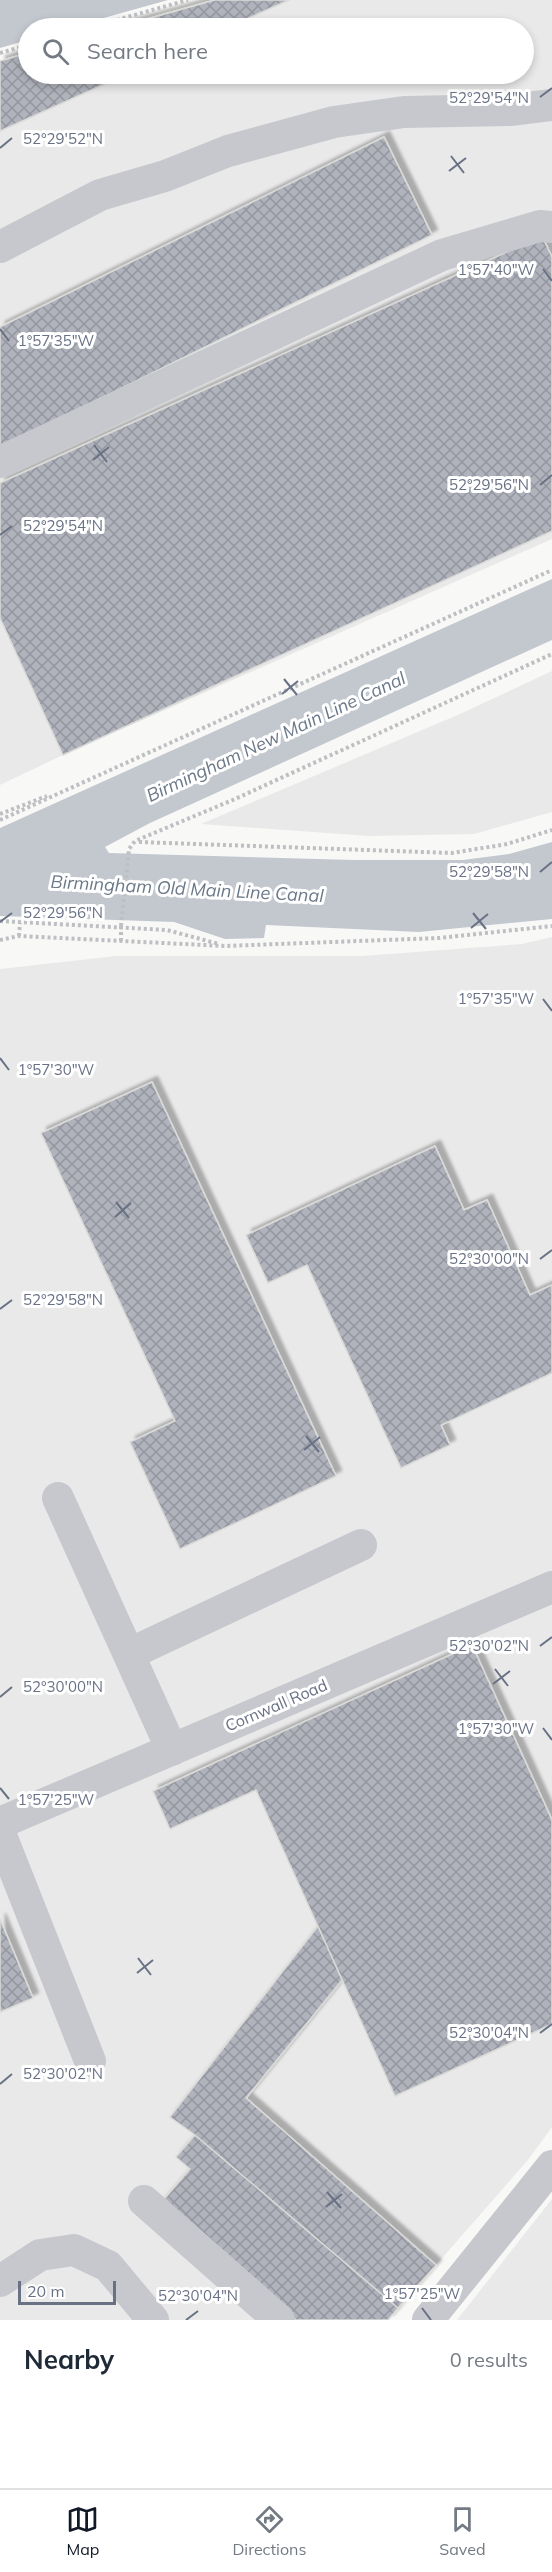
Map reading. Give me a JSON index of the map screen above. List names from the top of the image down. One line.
{"streets":{"street":["Cornwall Road"]},"water":["Birmingham New Main Line Canal","Birmingham Old Main Line Canal"],"scale_bar":"20 m","page":{"search":"Search here","scale":"20 m","heading":["Nearby","0 results"],"nav":["Map","Directions","Saved"]},"coordinates":["52°29'54\"N","52°29'52\"N","1°57'40\"W","1°57'35\"W","52°29'56\"N","52°29'58\"N","1°57'30\"W","52°30'00\"N","52°30'02\"N","1°57'25\"W","52°30'04\"N"]}
